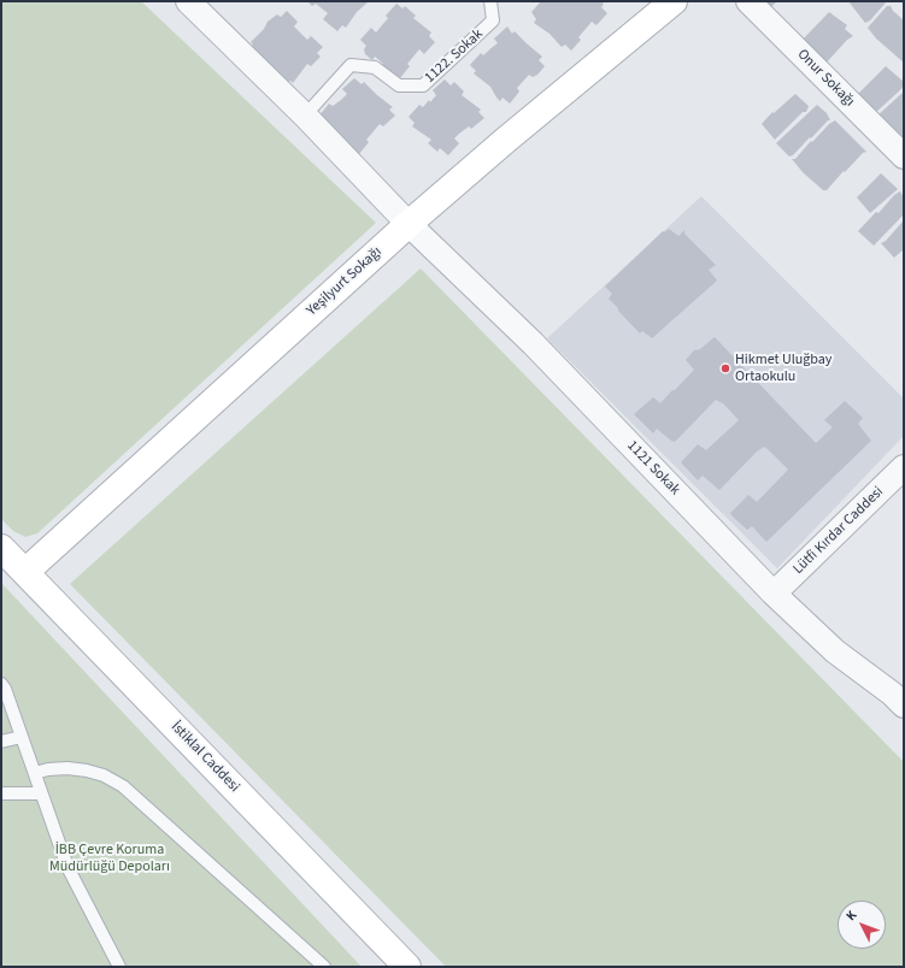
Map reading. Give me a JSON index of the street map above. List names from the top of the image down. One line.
{"streets":{"main road":["Yeşilyurt Sokağı","İstiklal Caddesi"],"street":["Onur Sokağı","1121 Sokak","Lütfi Kırdar Caddesi"],"lane":["1122. Sokak"]},"crossings":[["1122. Sokak","1121 Sokak"],["Yeşilyurt Sokağı","1121 Sokak"],["Yeşilyurt Sokağı","İstiklal Caddesi"],["1121 Sokak","Lütfi Kırdar Caddesi"]],"parks":["İBB Çevre Koruma Müdürlüğü Depoları"],"places":["Hikmet Uluğbay Ortaokulu"],"north":"top left"}
